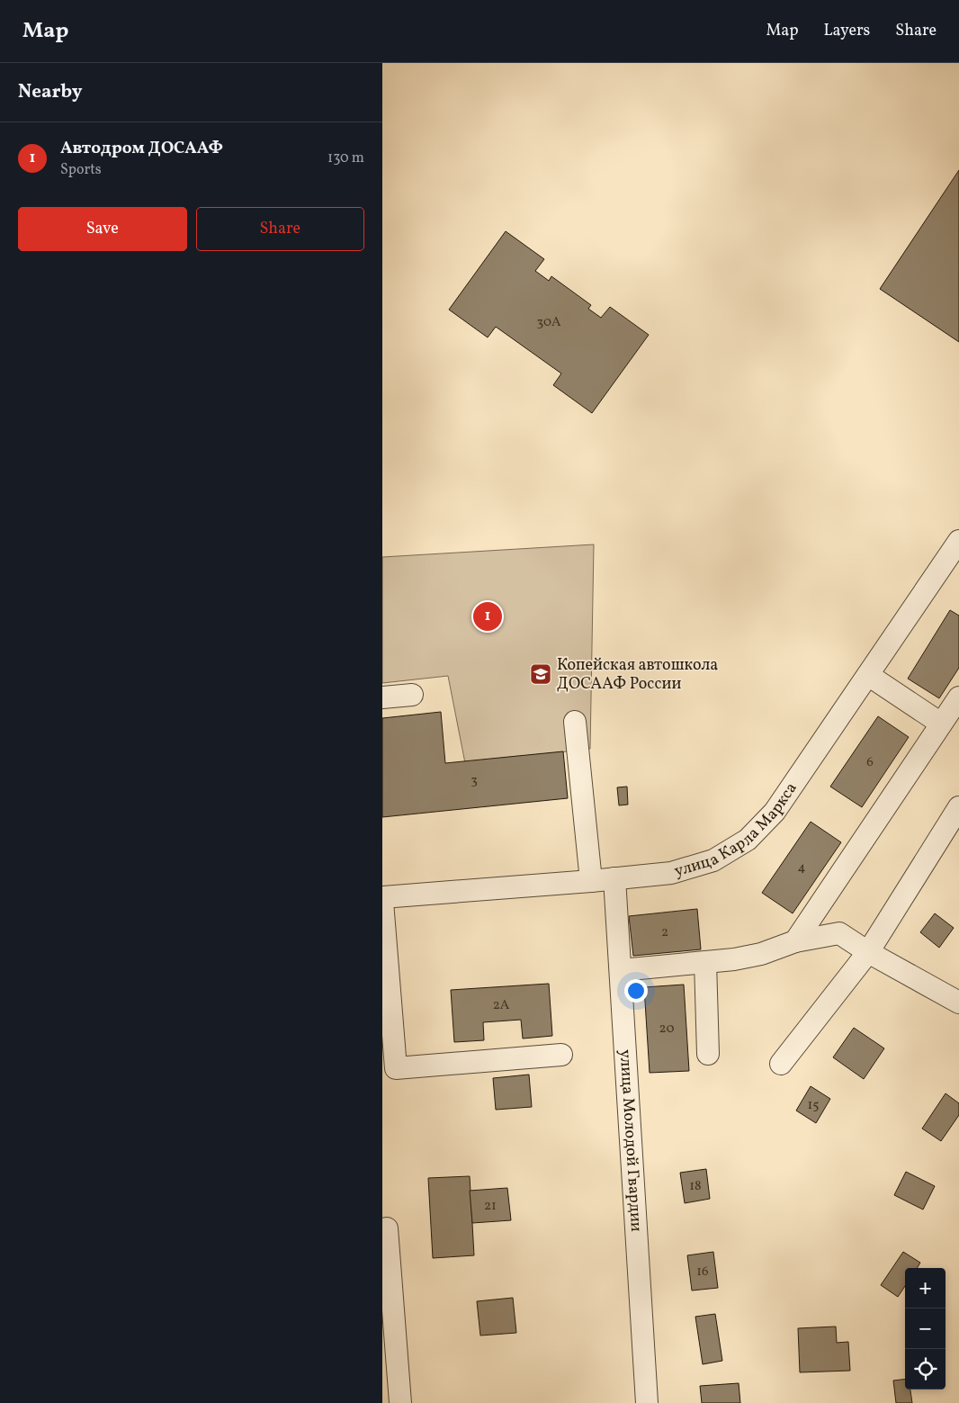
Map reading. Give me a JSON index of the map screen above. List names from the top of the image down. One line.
{"streets":{"street":["улица Карла Маркса","улица Молодой Гвардии"]},"crossings":[["улица Карла Маркса","улица Молодой Гвардии"]],"places":{"school or university":["Копейская автошкола ДОСААФ России"]},"house_numbers":["30А","6","3","4","2","2А","20","15","18","21","16"],"page":{"header":"Map","nav":["Map","Layers","Share"],"heading":"Nearby","list":[{"mark":"1","name":"Автодром ДОСААФ","note":"Sports","value":"130 m"}],"buttons":["Save","Share"],"pins":"1","map_buttons":["+","−"]}}
